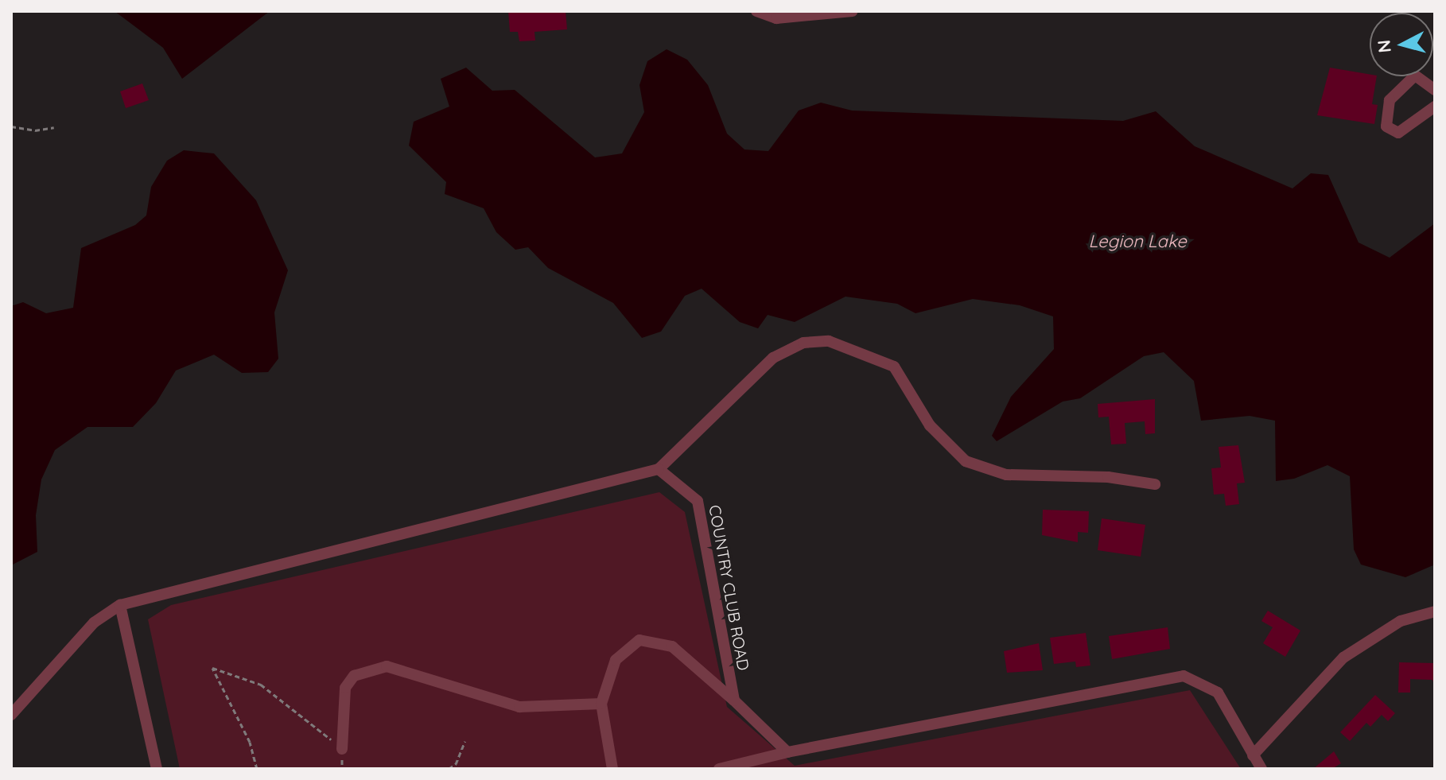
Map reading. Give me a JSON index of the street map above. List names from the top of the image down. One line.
{"streets":{"street":["COUNTRY CLUB ROAD"]},"water":["Legion Lake"],"north":"left"}
